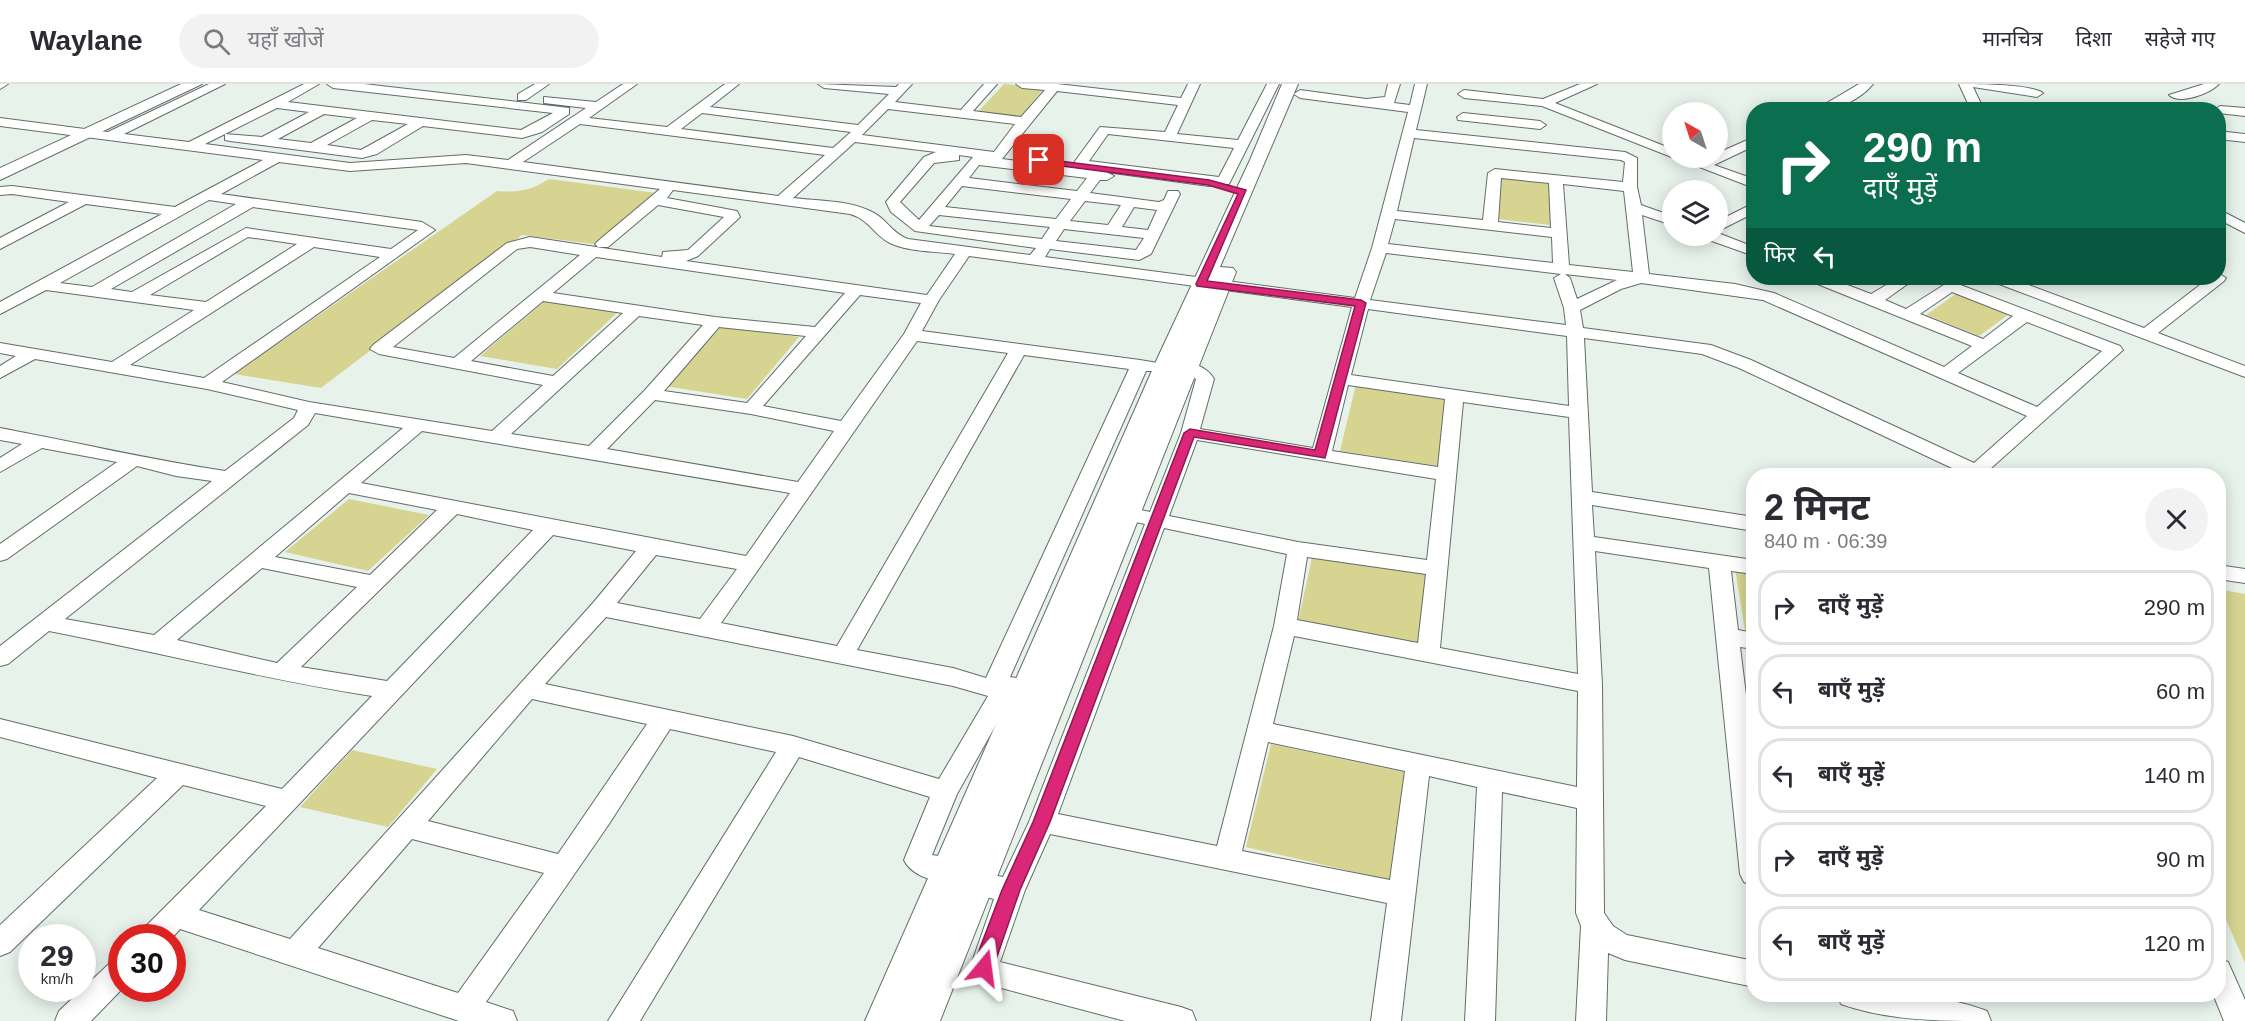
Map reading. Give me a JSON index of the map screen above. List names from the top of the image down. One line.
{"north":"top left","page":{"header":"Waylane","search":"यहाँ खोजें","nav":["मानचित्र","दिशा","सहेजे गए"],"turn":["290 m","दाएँ मुड़ें"],"then":"फिर","heading":["2 मिनट","840 m · 06:39"],"list":[{"name":"दाएँ मुड़ें","value":"290 m"},{"name":"बाएँ मुड़ें","value":"60 m"},{"name":"बाएँ मुड़ें","value":"140 m"},{"name":"दाएँ मुड़ें","value":"90 m"},{"name":"बाएँ मुड़ें","value":"120 m"}],"speed":"29 km/h","limit":"30"}}
